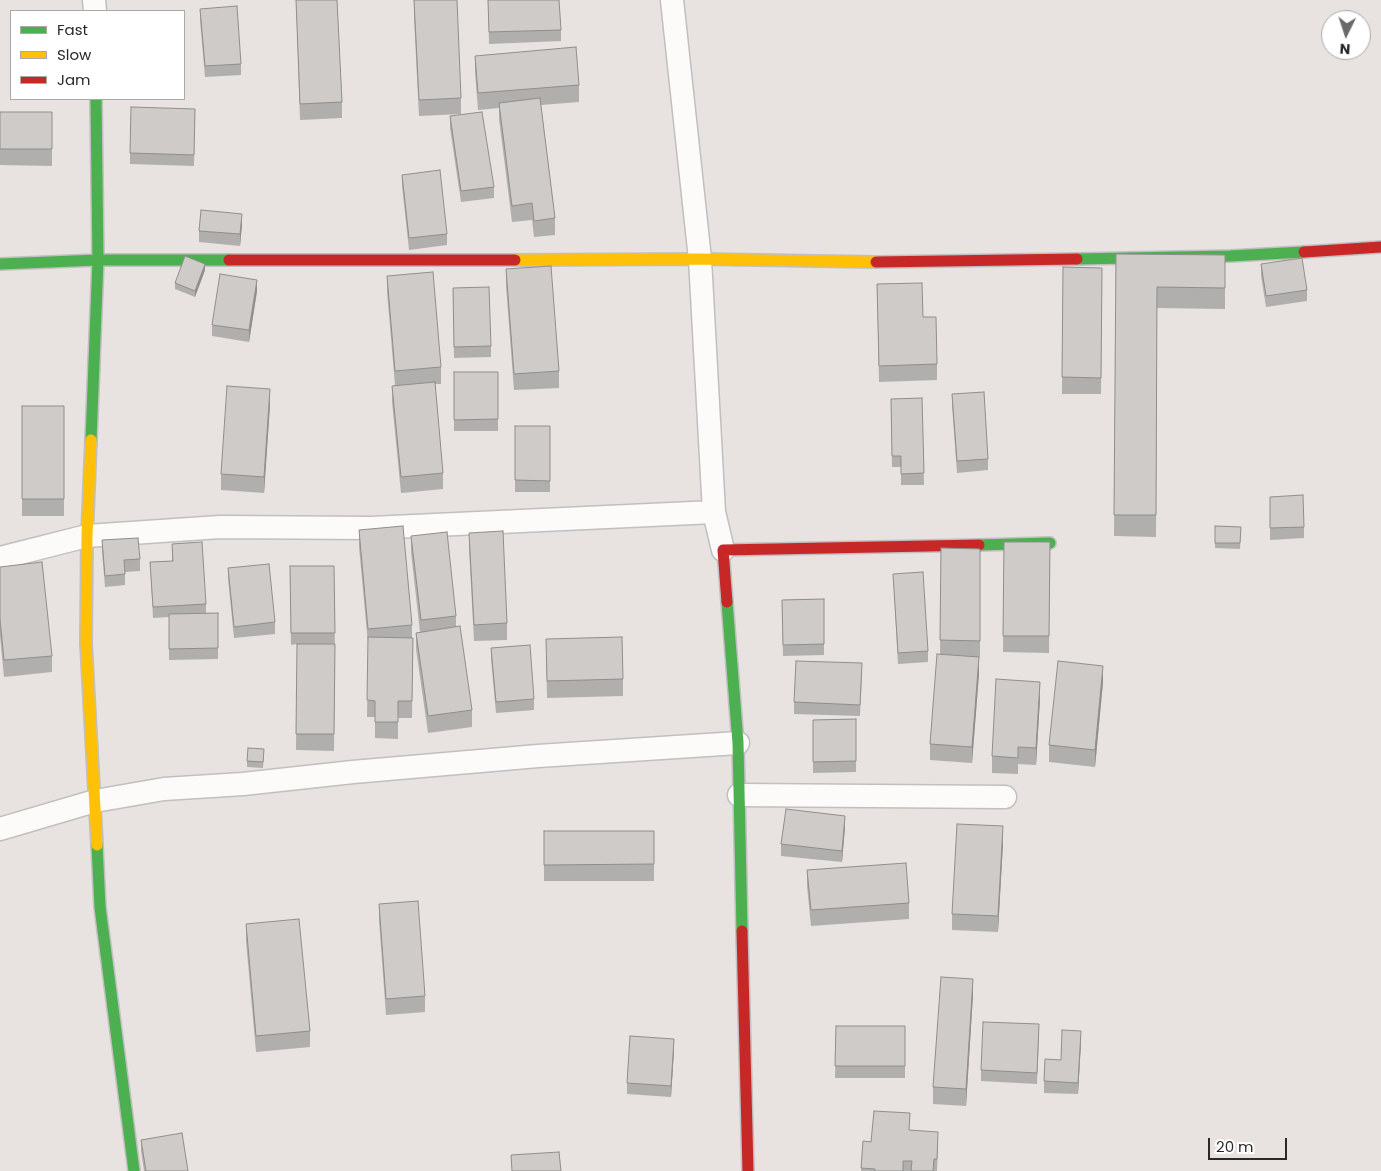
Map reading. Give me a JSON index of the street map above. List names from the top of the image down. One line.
{"legend":["Fast","Slow","Jam"],"scale_bar":"20 m","north":"bottom"}
